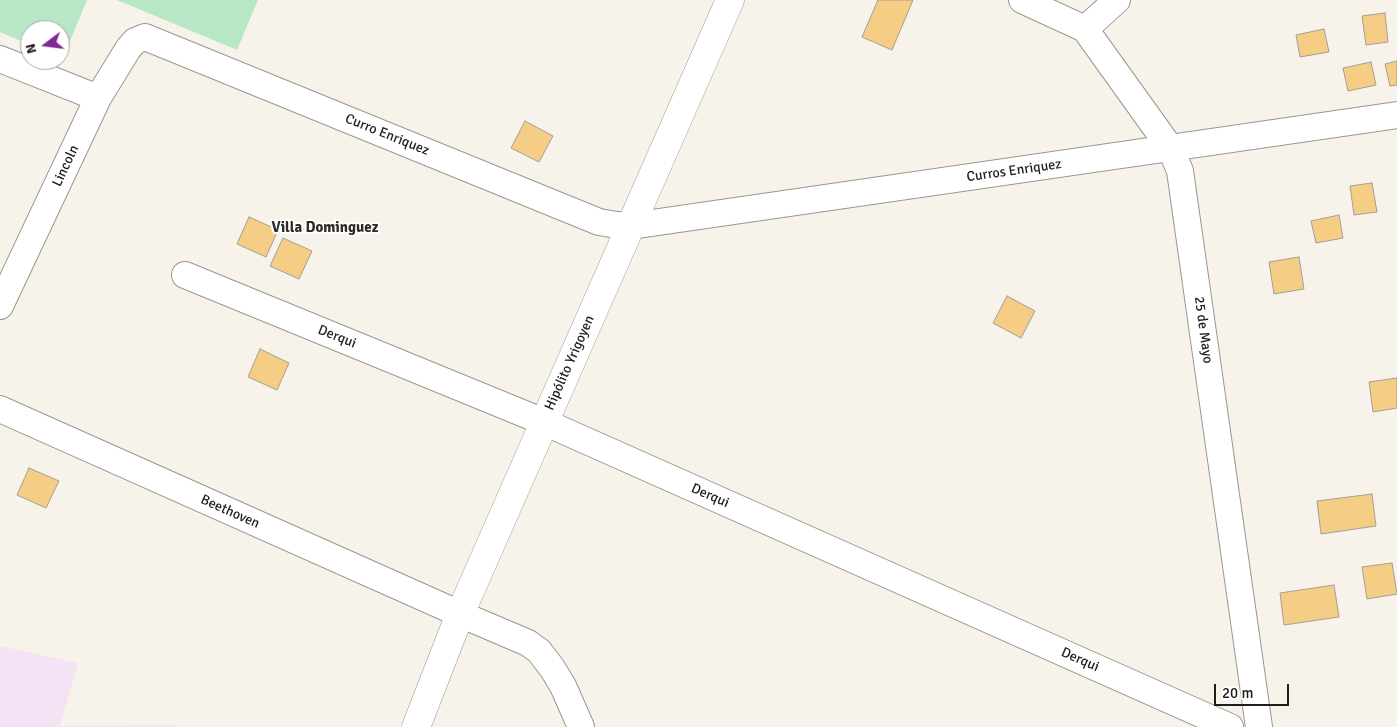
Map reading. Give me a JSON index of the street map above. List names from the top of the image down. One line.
{"streets":{"street":["Curro Enriquez","Lincoln","Curros Enriquez","25 de Mayo","Derqui","Hipólito Yrigoyen","Beethoven"]},"crossings":[["Curro Enriquez","Lincoln"],["Curro Enriquez","Curros Enriquez"],["Curro Enriquez","Hipólito Yrigoyen"],["Curros Enriquez","25 de Mayo"],["Curros Enriquez","Hipólito Yrigoyen"],["Derqui","Hipólito Yrigoyen"],["Hipólito Yrigoyen","Beethoven"]],"districts":["Villa Dominguez"],"scale_bar":"20 m","north":"left"}
